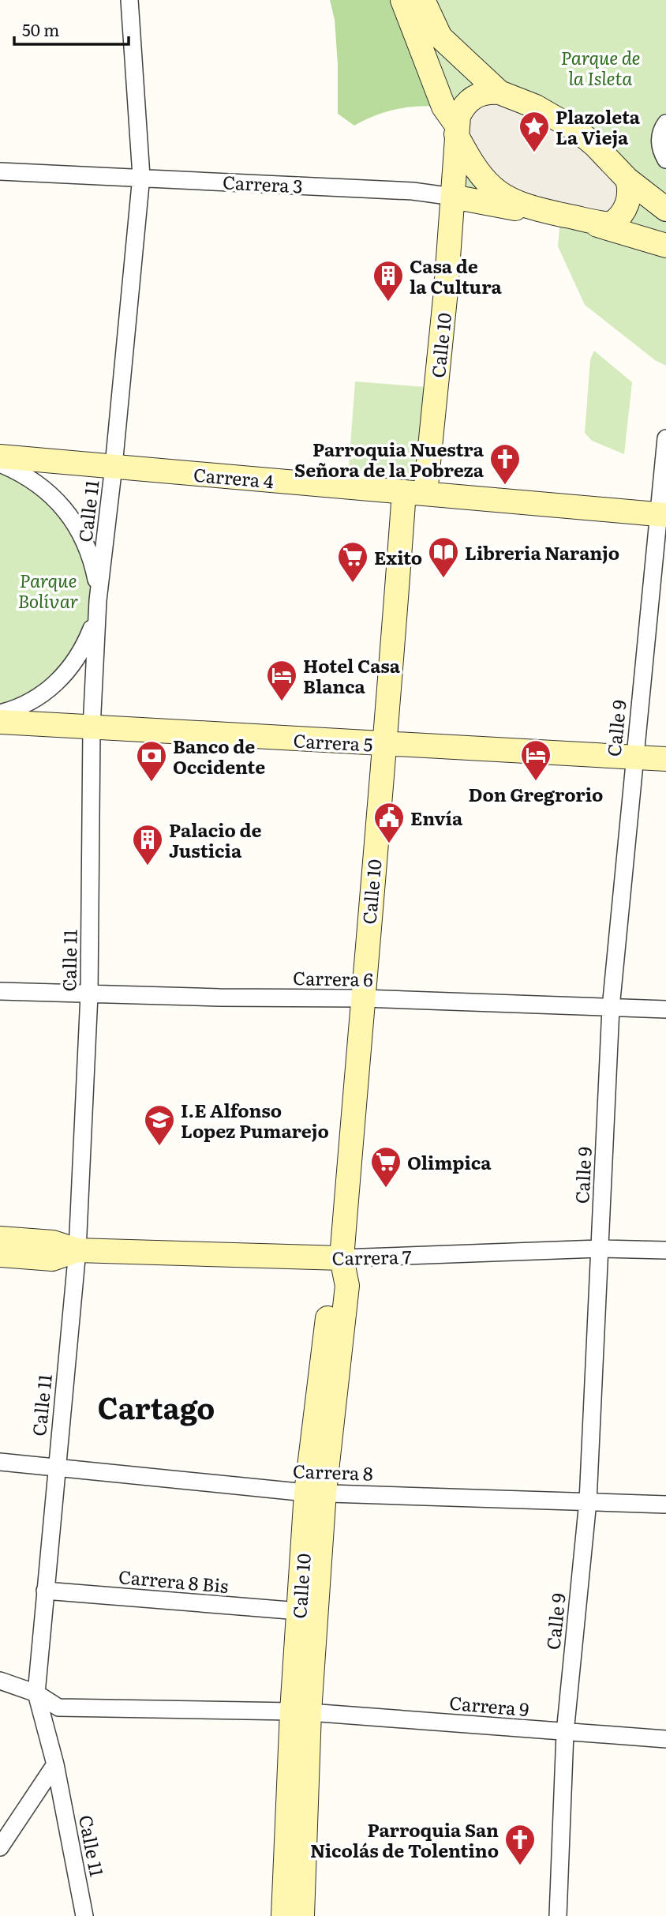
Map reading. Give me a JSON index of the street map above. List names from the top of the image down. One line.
{"streets":{"main road":["Carrera 3","Calle 10","Carrera 4","Carrera 5","Carrera 7"],"street":["Calle 11","Calle 9","Carrera 6","Carrera 8","Carrera 8 Bis","Carrera 9"]},"crossings":[["Carrera 3","Calle 10"],["Carrera 3","Calle 11"],["Calle 10","Carrera 4"],["Calle 10","Carrera 5"],["Calle 10","Carrera 6"],["Calle 10","Carrera 7"],["Calle 10","Carrera 8"],["Calle 10","Carrera 8 Bis"],["Calle 10","Carrera 9"],["Carrera 4","Calle 11"],["Carrera 4","Calle 9"],["Calle 11","Carrera 5"],["Calle 11","Carrera 6"],["Calle 11","Carrera 7"],["Calle 11","Carrera 8"],["Calle 11","Carrera 8 Bis"],["Calle 11","Carrera 9"],["Calle 9","Carrera 5"],["Calle 9","Carrera 6"],["Calle 9","Carrera 7"],["Calle 9","Carrera 8"],["Calle 9","Carrera 9"]],"districts":["Cartago"],"parks":["Parque de la Isleta","Parque Bolívar"],"places":{"place":["Plazoleta La Vieja"],"building":["Casa de la Cultura","Palacio de Justicia"],"church":["Parroquia Nuestra Señora de la Pobreza","Parroquia San Nicolás de Tolentino"],"library":["Libreria Naranjo"],"supermarket":["Exito","Olimpica"],"hotel":["Hotel Casa Blanca","Don Gregrorio"],"bank":["Banco de Occidente"],"public building":["Envía"],"school or university":["I.E Alfonso Lopez Pumarejo"]},"scale_bar":"50 m"}
